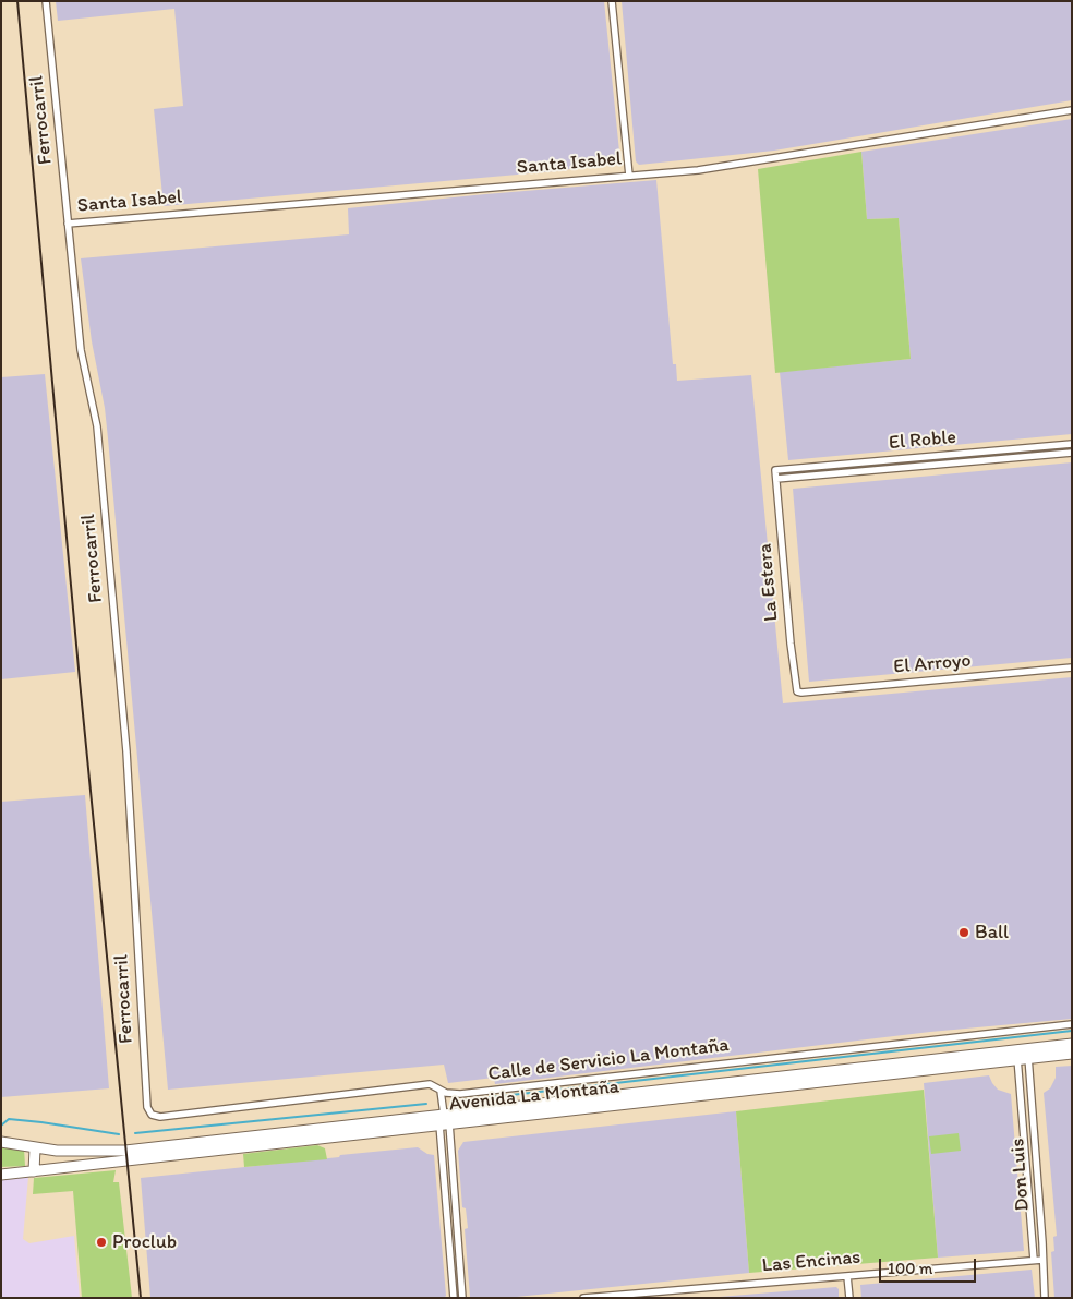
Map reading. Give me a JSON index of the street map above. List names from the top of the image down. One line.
{"streets":{"main road":["Avenida La Montaña"],"street":["Ferrocarril","Santa Isabel","El Roble","La Estera","El Arroyo","Calle de Servicio La Montaña","Don Luis","Las Encinas"]},"crossings":[["Ferrocarril","Santa Isabel"],["Ferrocarril","Calle de Servicio La Montaña"],["El Roble","La Estera"],["La Estera","El Arroyo"],["Avenida La Montaña","Don Luis"],["Don Luis","Las Encinas"]],"places":["Ball","Proclub"],"scale_bar":"100 m"}
